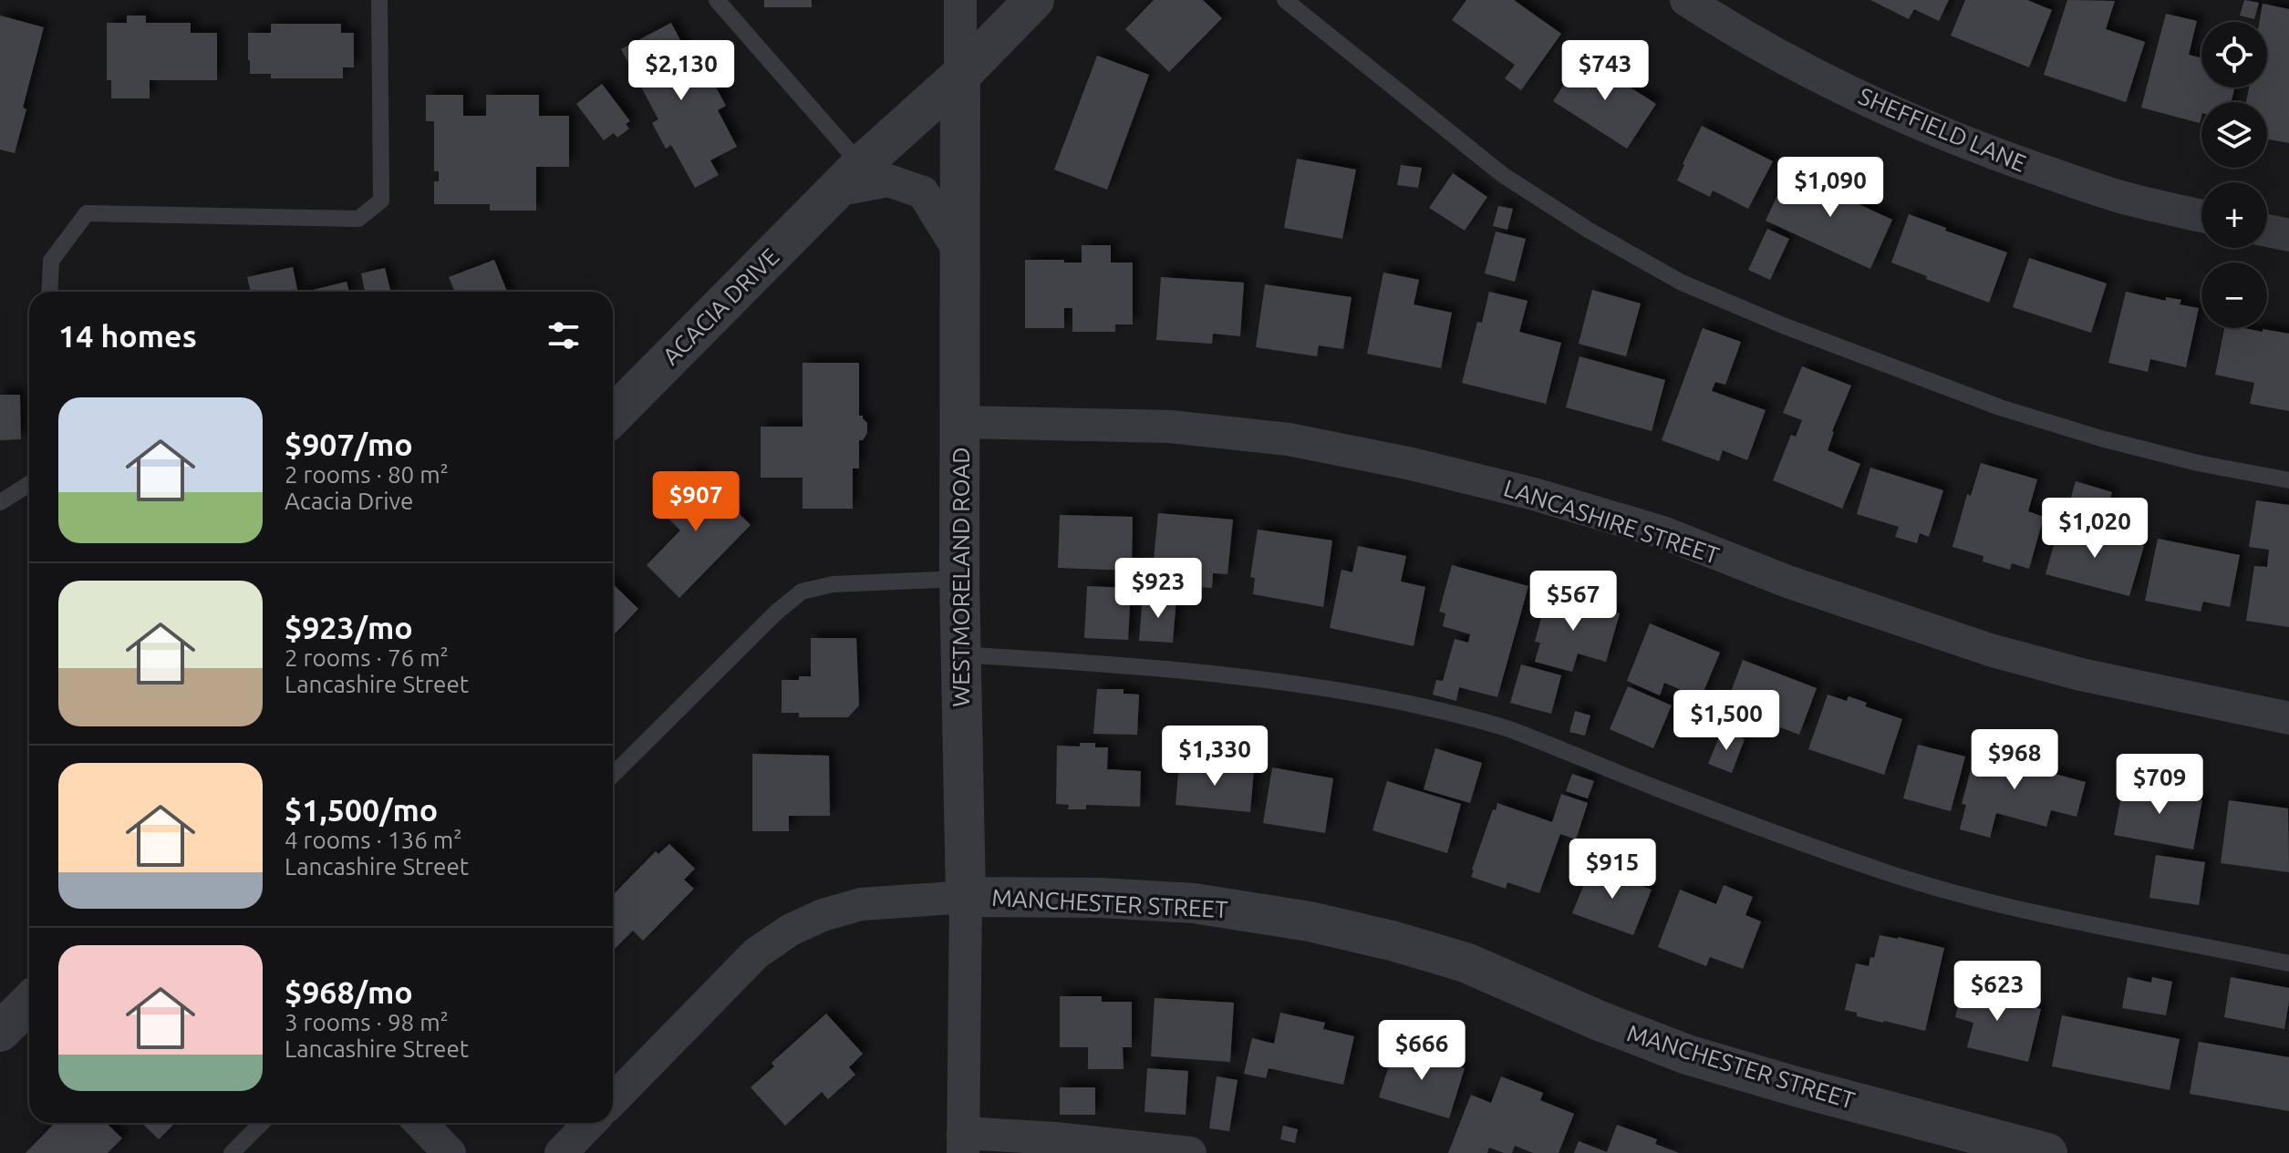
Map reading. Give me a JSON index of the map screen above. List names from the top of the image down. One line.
{"streets":{"street":["SHEFFIELD LANE","ACACIA DRIVE","LANCASHIRE STREET","WESTMORELAND ROAD","MANCHESTER STREET"]},"crossings":[["ACACIA DRIVE","WESTMORELAND ROAD"],["LANCASHIRE STREET","WESTMORELAND ROAD"],["WESTMORELAND ROAD","MANCHESTER STREET"]],"page":{"map_buttons":["+","−"],"price":["$2,130","$743","$1,090","$907","$1,020","$923","$567","$1,500","$1,330","$968","$709","$915","$623","$666"],"heading":"14 homes","list":[{"name":"$907/mo","note":"2 rooms · 80 m² · Acacia Drive"},{"name":"$923/mo","note":"2 rooms · 76 m² · Lancashire Street"},{"name":"$1,500/mo","note":"4 rooms · 136 m² · Lancashire Street"},{"name":"$968/mo","note":"3 rooms · 98 m² · Lancashire Street"}]}}
